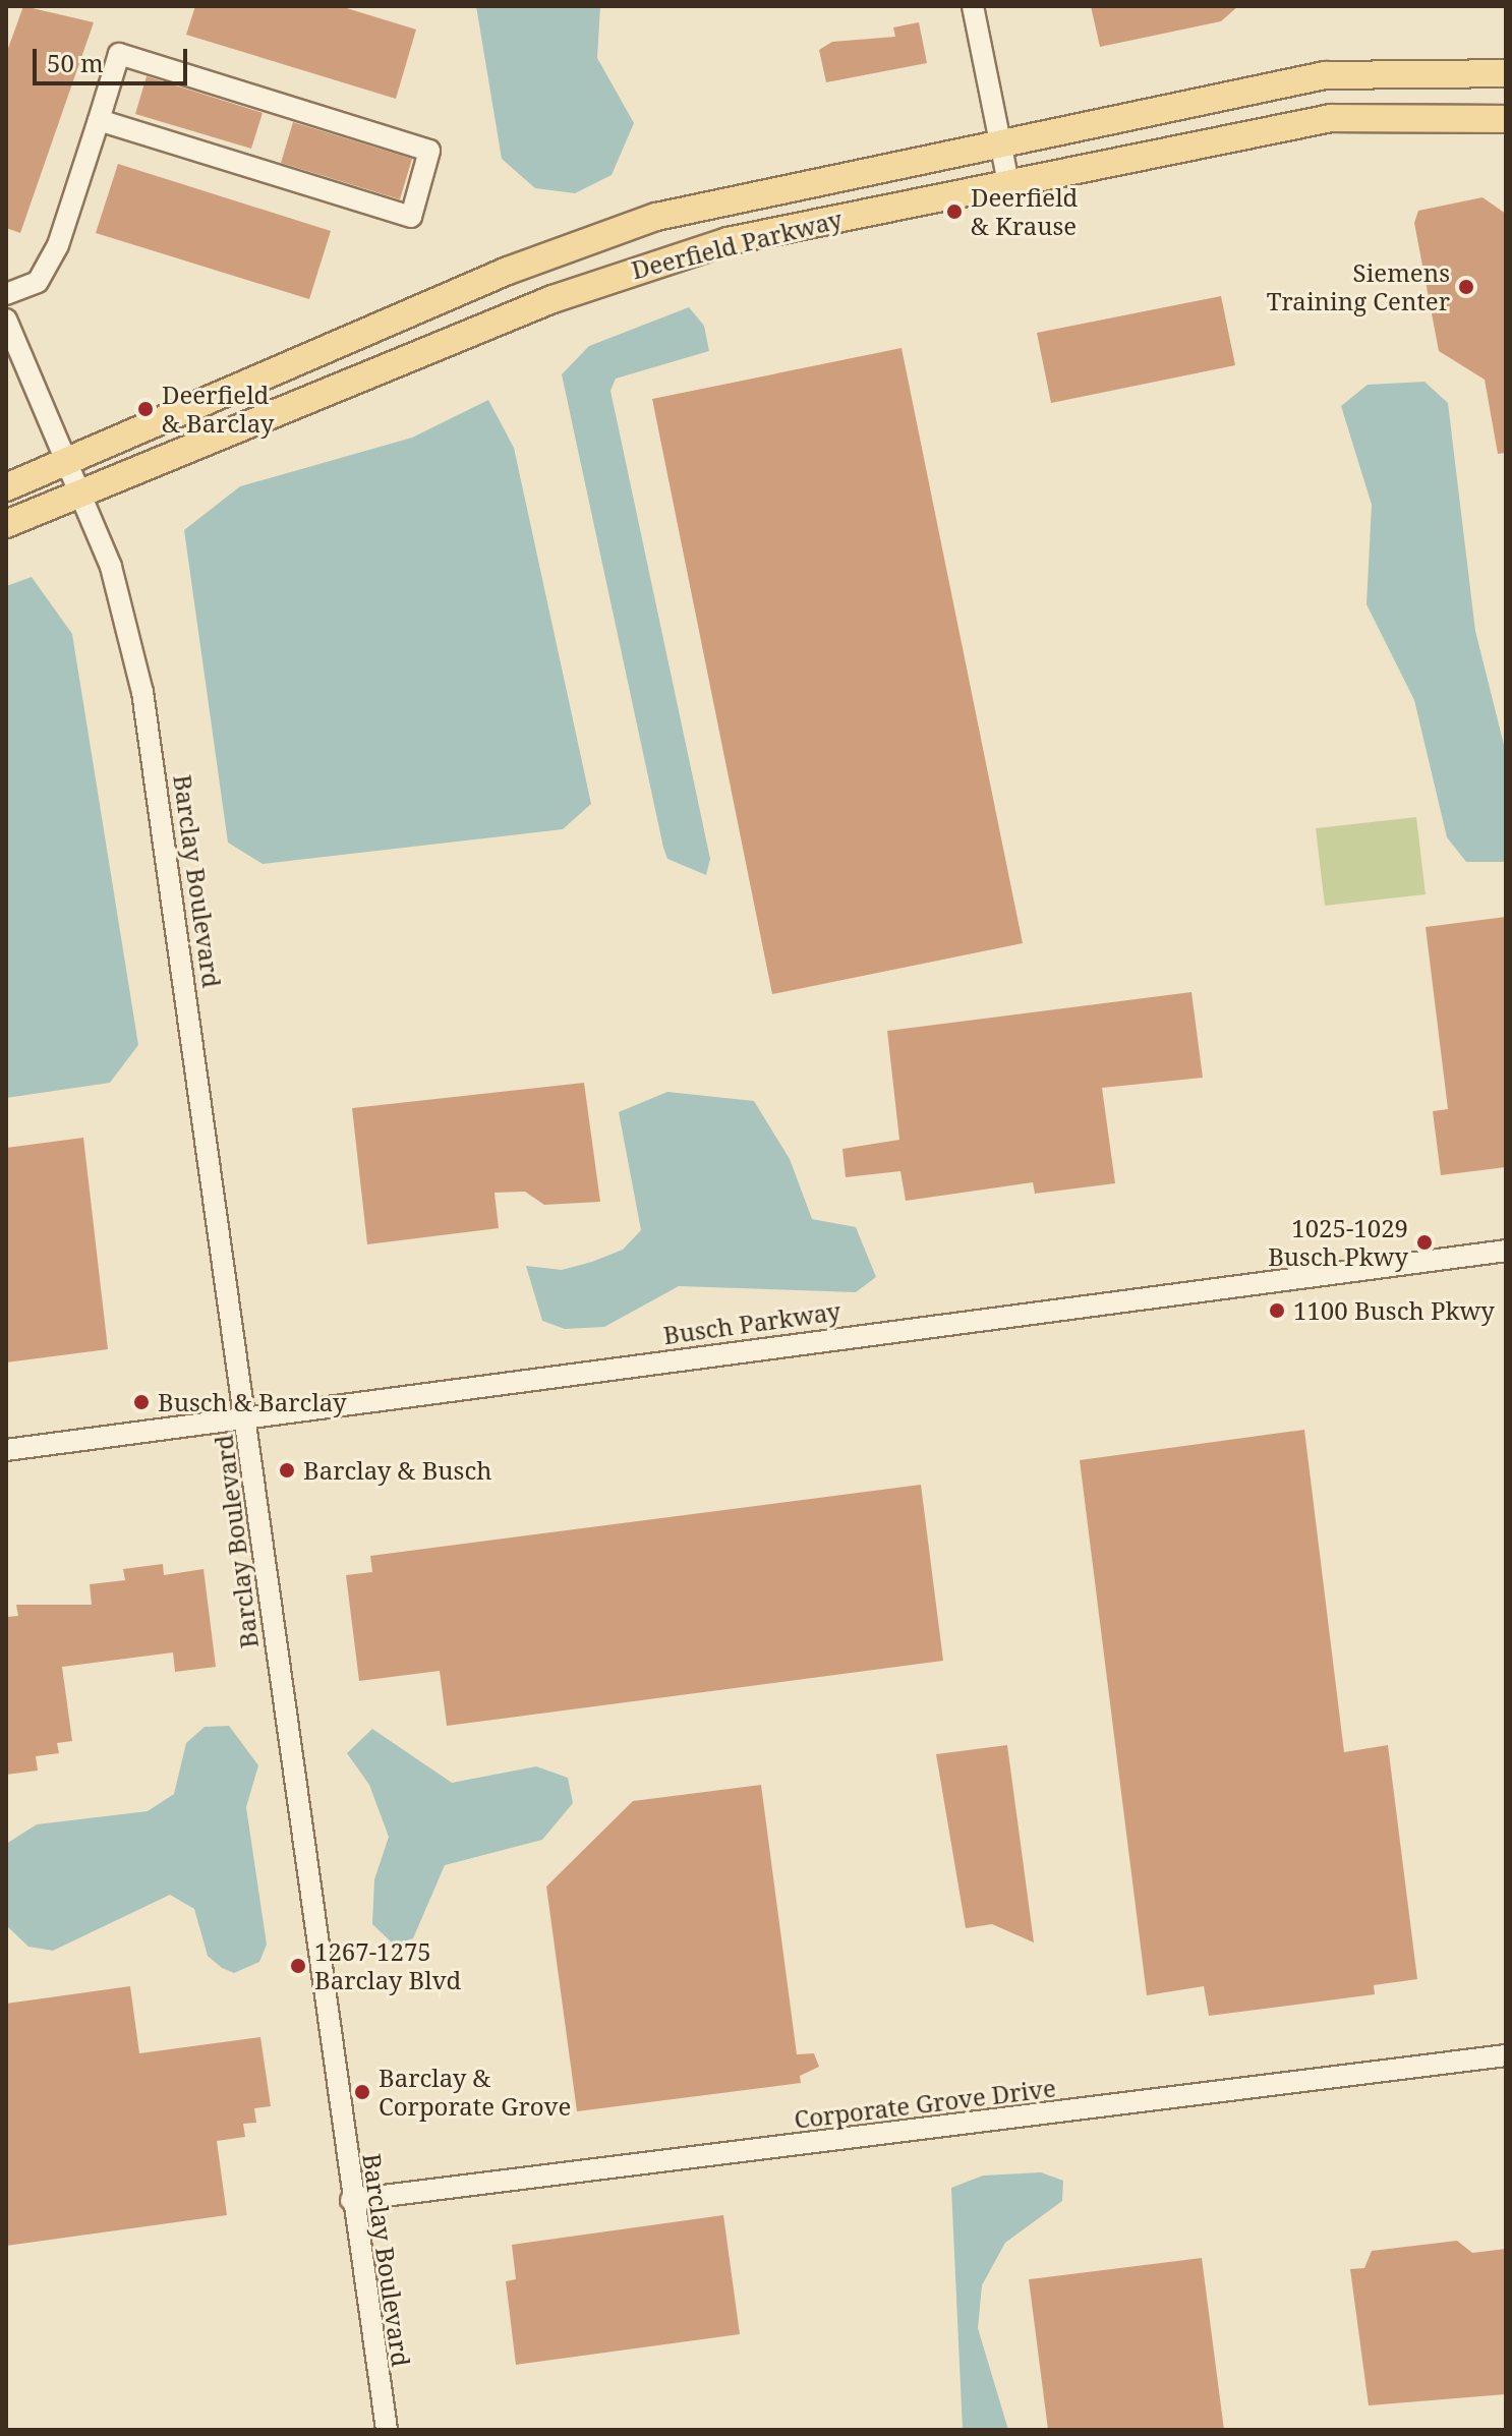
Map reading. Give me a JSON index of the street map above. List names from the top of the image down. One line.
{"streets":{"main road":["Deerfield Parkway"],"street":["Barclay Boulevard","Busch Parkway","Corporate Grove Drive"]},"crossings":[["Deerfield Parkway","Barclay Boulevard"],["Barclay Boulevard","Busch Parkway"],["Barclay Boulevard","Corporate Grove Drive"]],"places":["Deerfield & Krause","Siemens Training Center","Deerfield & Barclay","1025-1029 Busch Pkwy","1100 Busch Pkwy","Busch & Barclay","Barclay & Busch","1267-1275 Barclay Blvd","Barclay & Corporate Grove"],"scale_bar":"50 m"}
